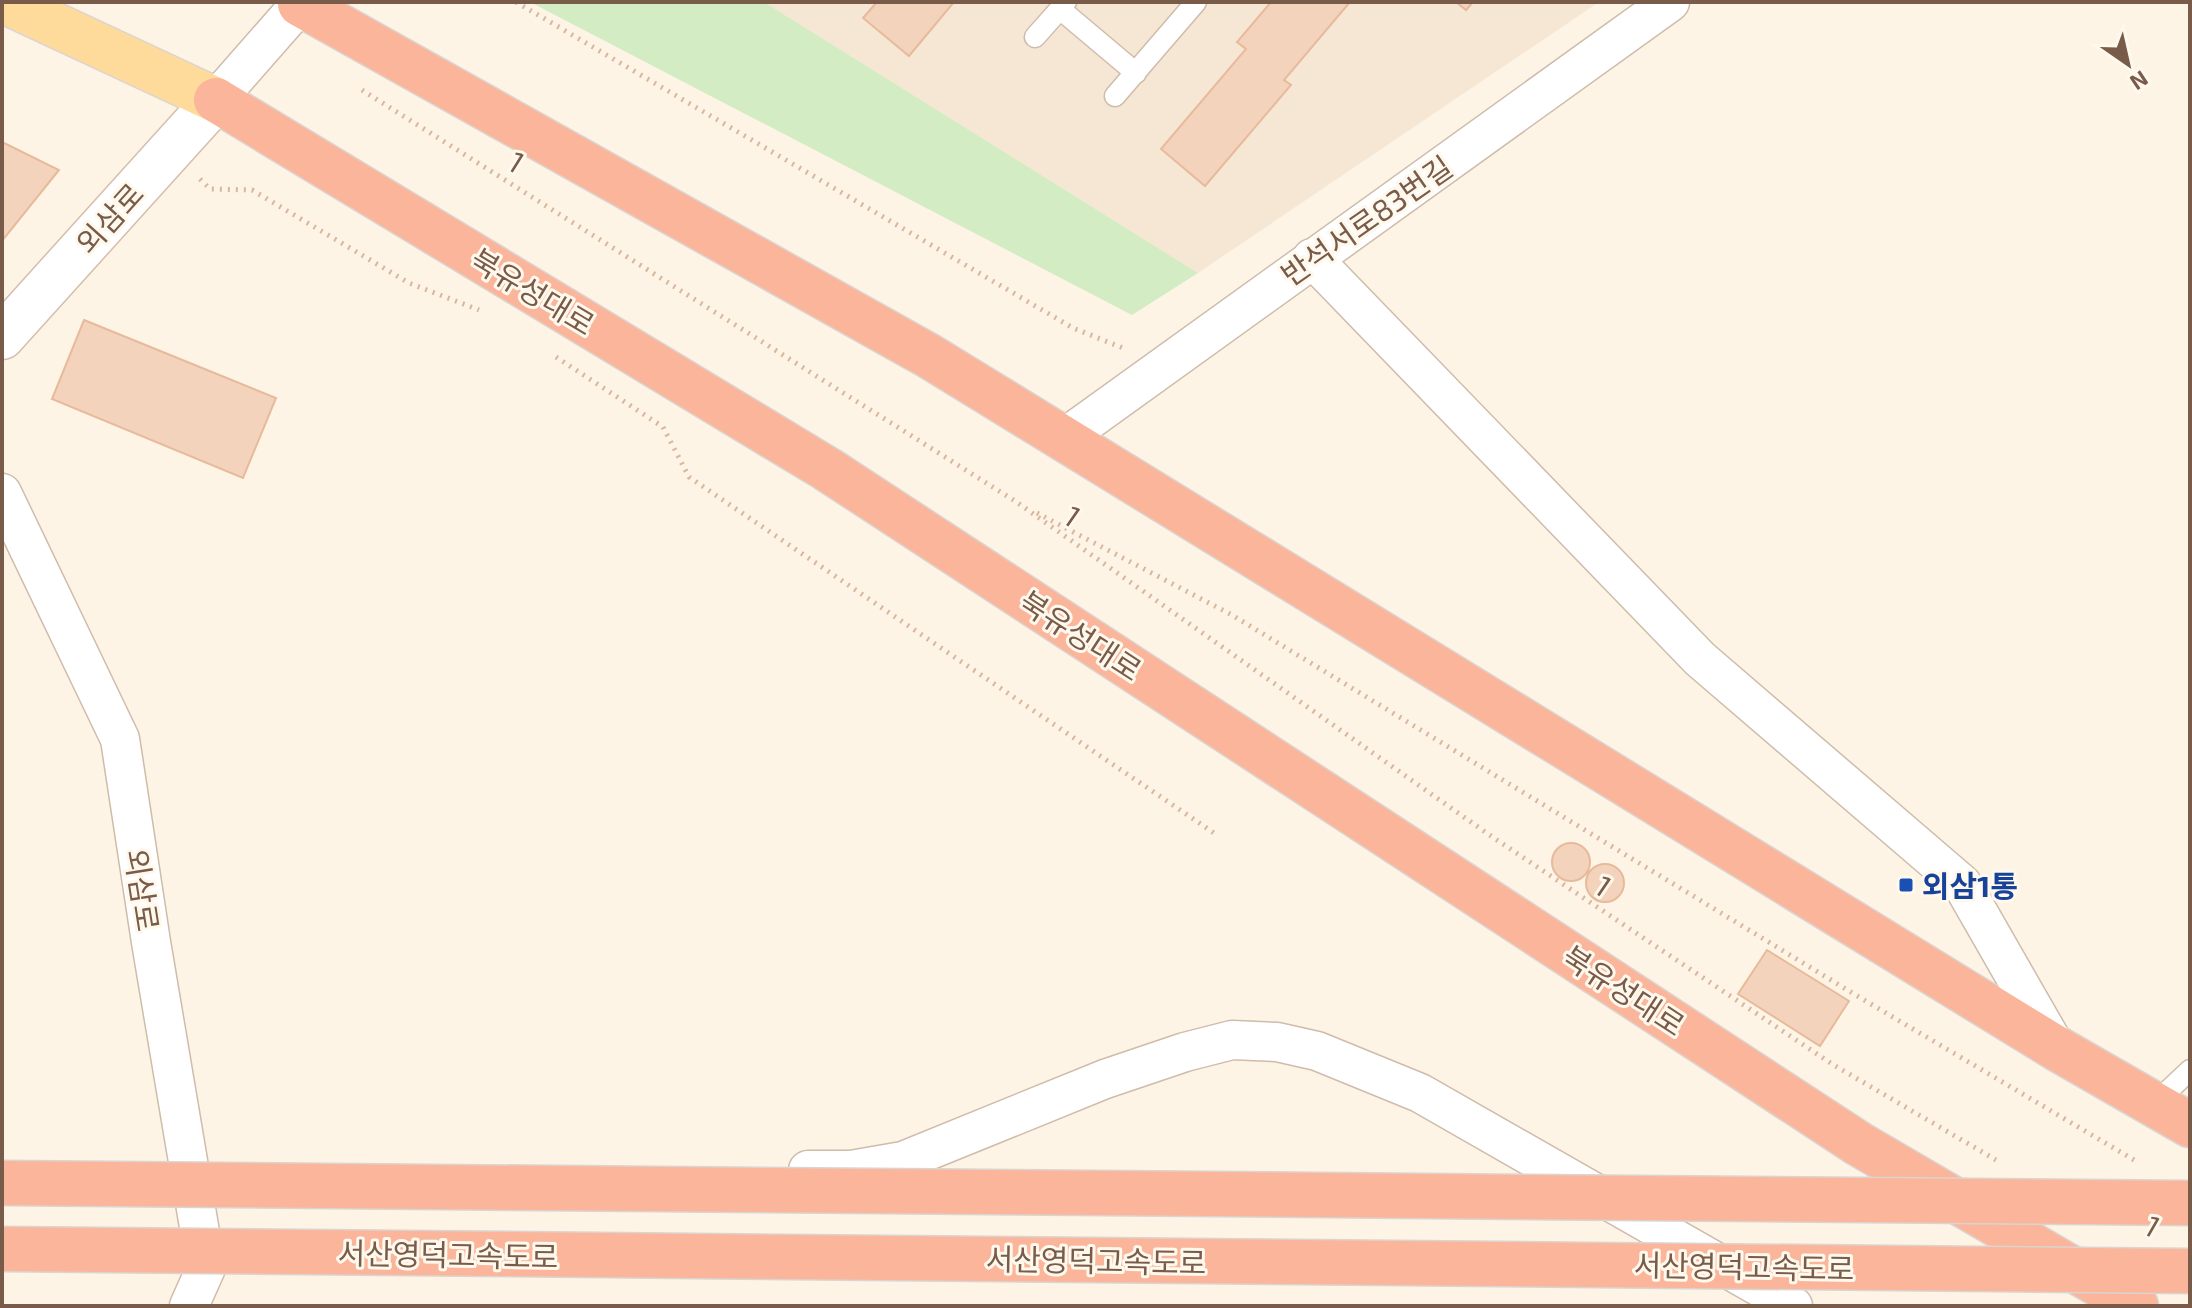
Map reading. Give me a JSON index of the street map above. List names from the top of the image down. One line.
{"streets":{"highway":["북유성대로","서산영덕고속도로"],"street":["외삼로","반석서로83번길"],"path":["1"]},"crossings":[["외삼로","북유성대로"]],"places":{"transit":["외삼1통"]},"north":"bottom right"}
